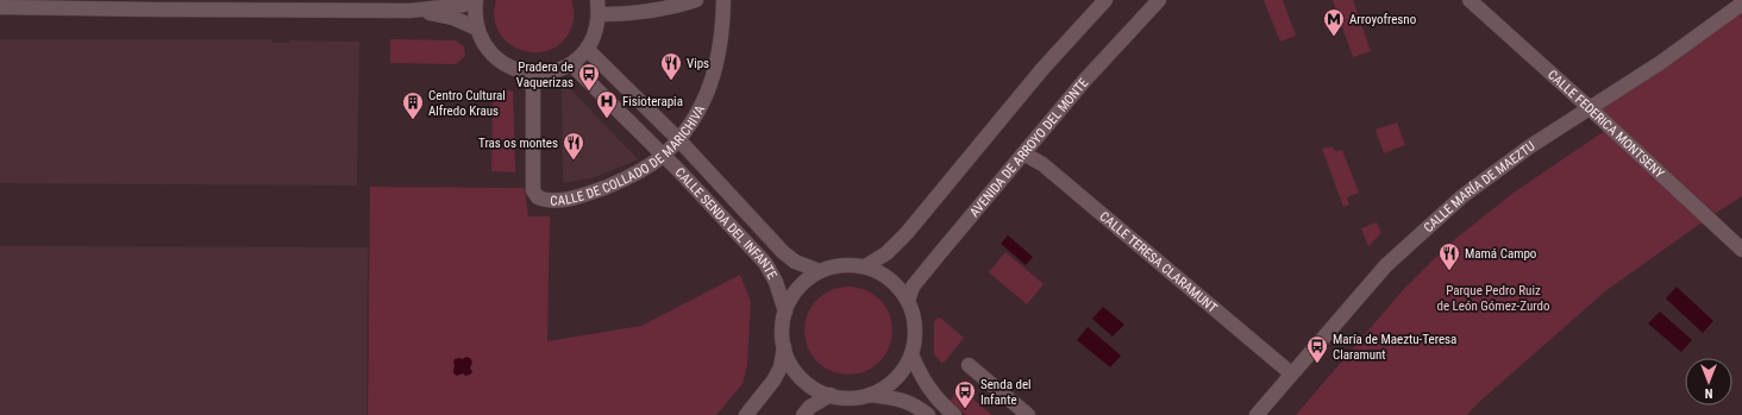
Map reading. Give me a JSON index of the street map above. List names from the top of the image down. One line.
{"streets":{"street":["CALLE FEDERICA MONTSENY","AVENIDA DE ARROYO DEL MONTE","CALLE DE COLLADO DE MARICHIVA","CALLE MARÍA DE MAEZTU","CALLE SENDA DEL INFANTE","CALLE TERESA CLARAMUNT"]},"crossings":[["CALLE FEDERICA MONTSENY","CALLE MARÍA DE MAEZTU"],["AVENIDA DE ARROYO DEL MONTE","CALLE SENDA DEL INFANTE"],["AVENIDA DE ARROYO DEL MONTE","CALLE TERESA CLARAMUNT"],["CALLE DE COLLADO DE MARICHIVA","CALLE SENDA DEL INFANTE"],["CALLE MARÍA DE MAEZTU","CALLE TERESA CLARAMUNT"]],"parks":["Parque Pedro Ruiz de León Gómez-Zurdo"],"places":{"metro station":["Arroyofresno"],"restaurant":["Vips","Tras os montes","Mamá Campo"],"bus stop":["Pradera de Vaquerizas","María de Maeztu-Teresa Claramunt","Senda del Infante"],"hospital":["Fisioterapia"],"building":["Centro Cultural Alfredo Kraus"]},"north":"bottom"}
